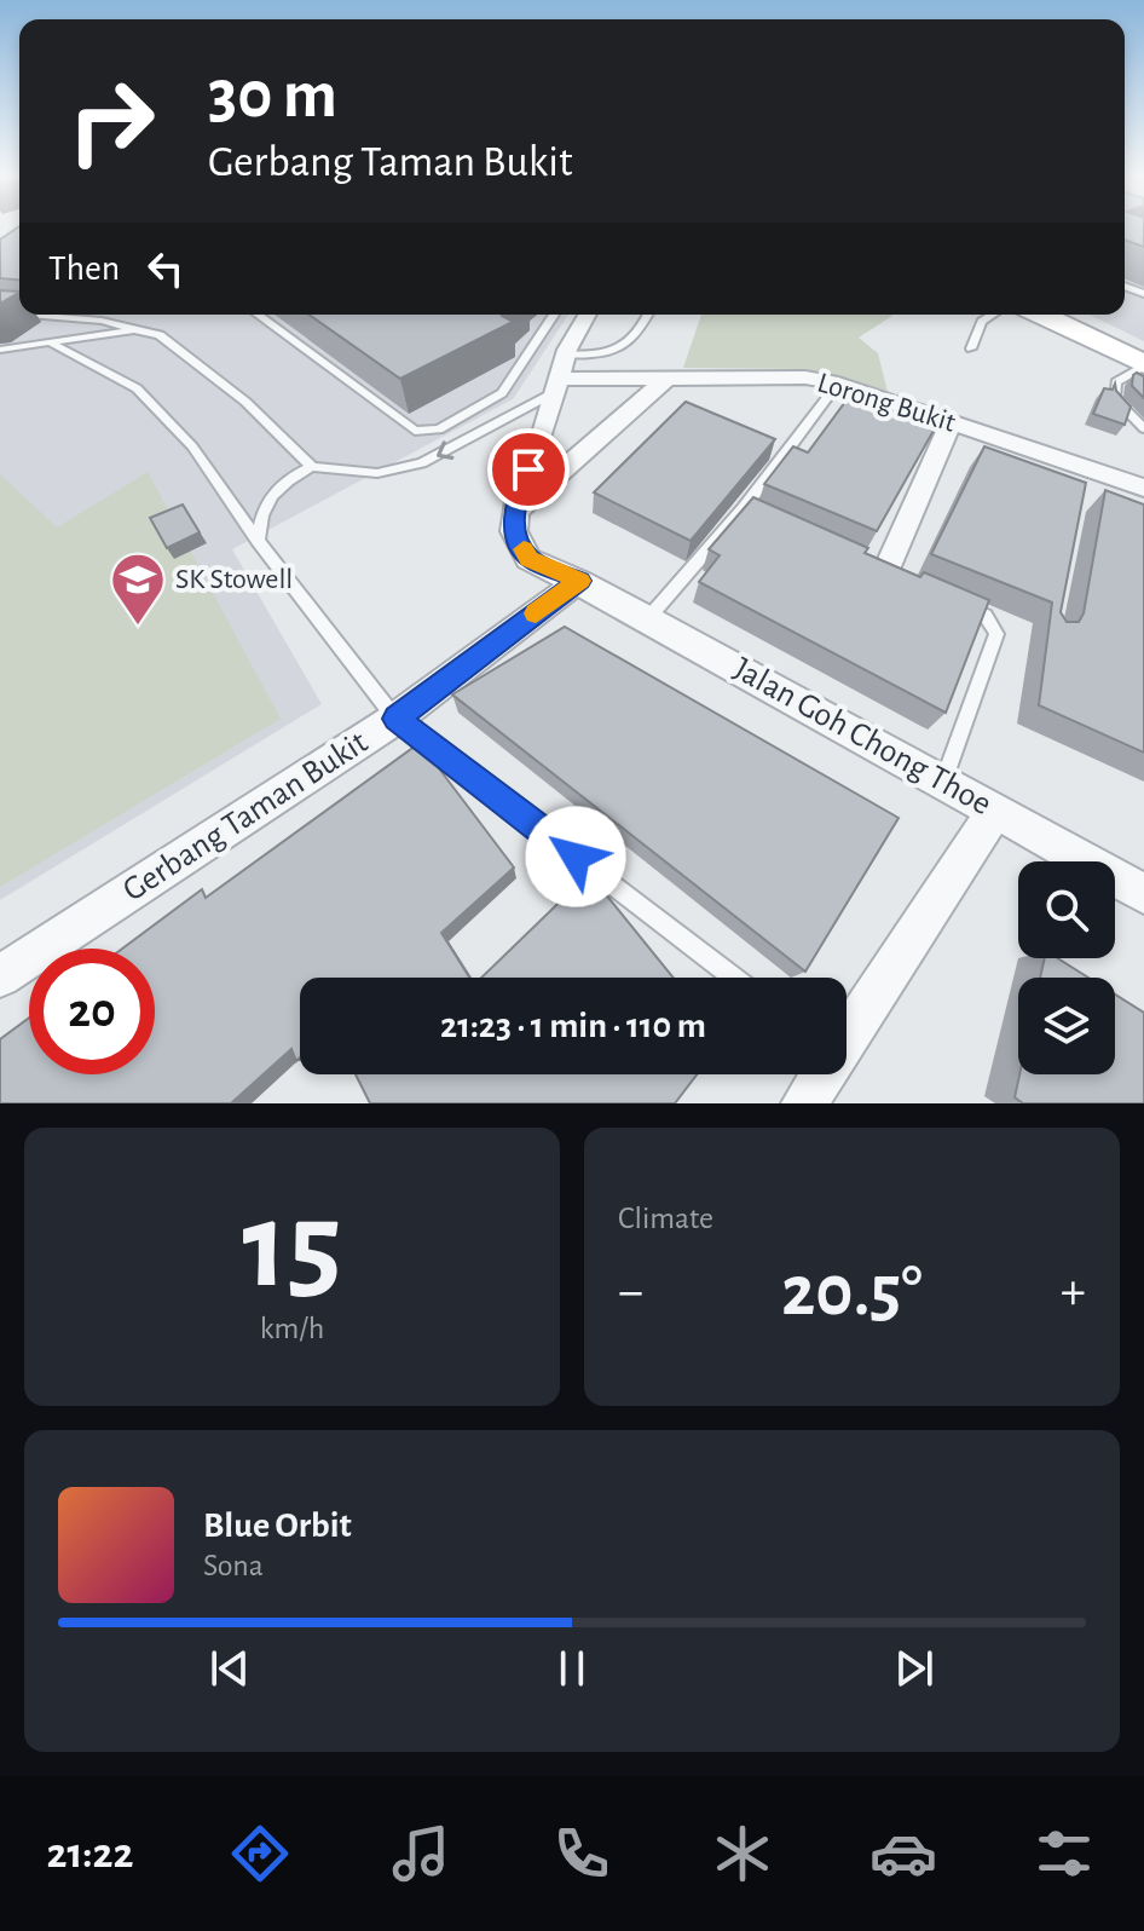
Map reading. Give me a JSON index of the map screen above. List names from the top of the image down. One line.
{"streets":{"street":["Lorong Bukit","Jalan Goh Chong Thoe","Gerbang Taman Bukit"]},"crossings":[["Jalan Goh Chong Thoe","Gerbang Taman Bukit"]],"places":{"school or university":["SK Stowell"]},"page":{"turn":["30 m","Gerbang Taman Bukit"],"then":"Then","limit":"20","trip":"21:23 · 1 min · 110 m","tile":[["15","km/h"],"Climate"],"heat":["−","20.5°","+"],"song":["Blue Orbit","Sona"],"tabs":"21:22"}}
